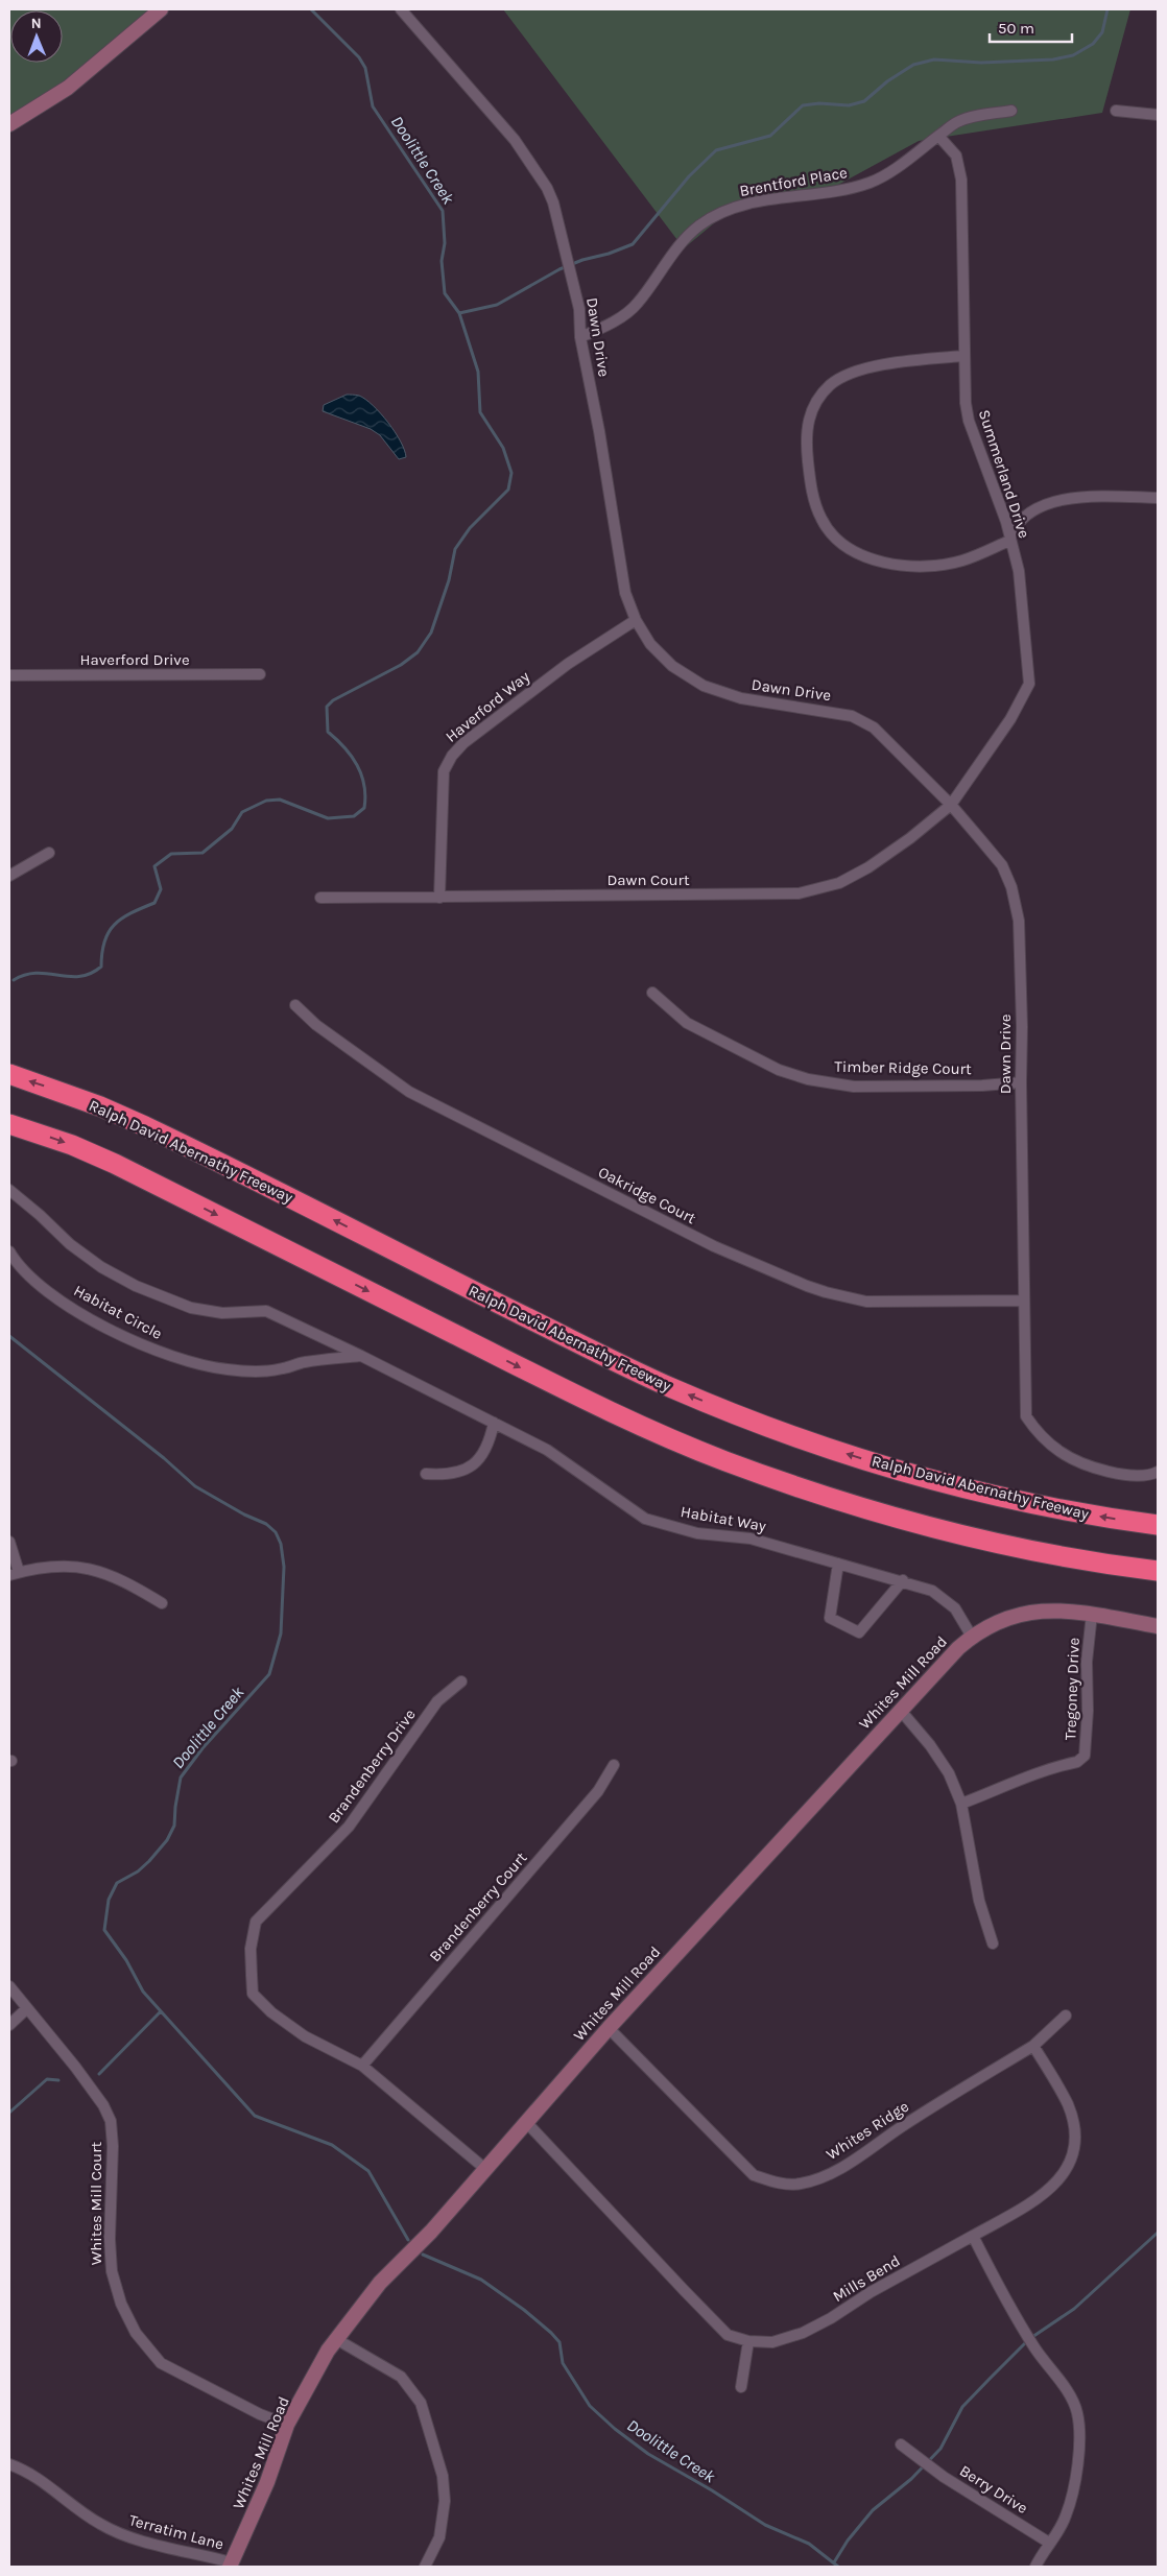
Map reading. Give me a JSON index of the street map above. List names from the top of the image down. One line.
{"streets":{"highway":["Ralph David Abernathy Freeway"],"street":["Brentford Place","Dawn Drive","Summerland Drive","Haverford Drive","Haverford Way","Dawn Court","Timber Ridge Court","Oakridge Court","Habitat Circle","Habitat Way","Whites Mill Road","Tregoney Drive","Brandenberry Drive","Brandenberry Court","Whites Ridge","Whites Mill Court","Mills Bend","Berry Drive","Terratim Lane"]},"crossings":[["Brentford Place","Dawn Drive"],["Brentford Place","Summerland Drive"],["Dawn Drive","Summerland Drive"],["Dawn Drive","Haverford Way"],["Dawn Drive","Dawn Court"],["Dawn Drive","Timber Ridge Court"],["Dawn Drive","Oakridge Court"],["Summerland Drive","Dawn Court"],["Haverford Way","Dawn Court"],["Habitat Circle","Habitat Way"],["Habitat Way","Whites Mill Road"],["Whites Mill Road","Tregoney Drive"],["Whites Mill Road","Brandenberry Drive"],["Whites Mill Road","Whites Ridge"],["Whites Mill Road","Whites Mill Court"],["Whites Mill Road","Mills Bend"],["Whites Mill Road","Terratim Lane"],["Brandenberry Drive","Brandenberry Court"]],"water":["Doolittle Creek"],"scale_bar":"50 m","north":"top"}
